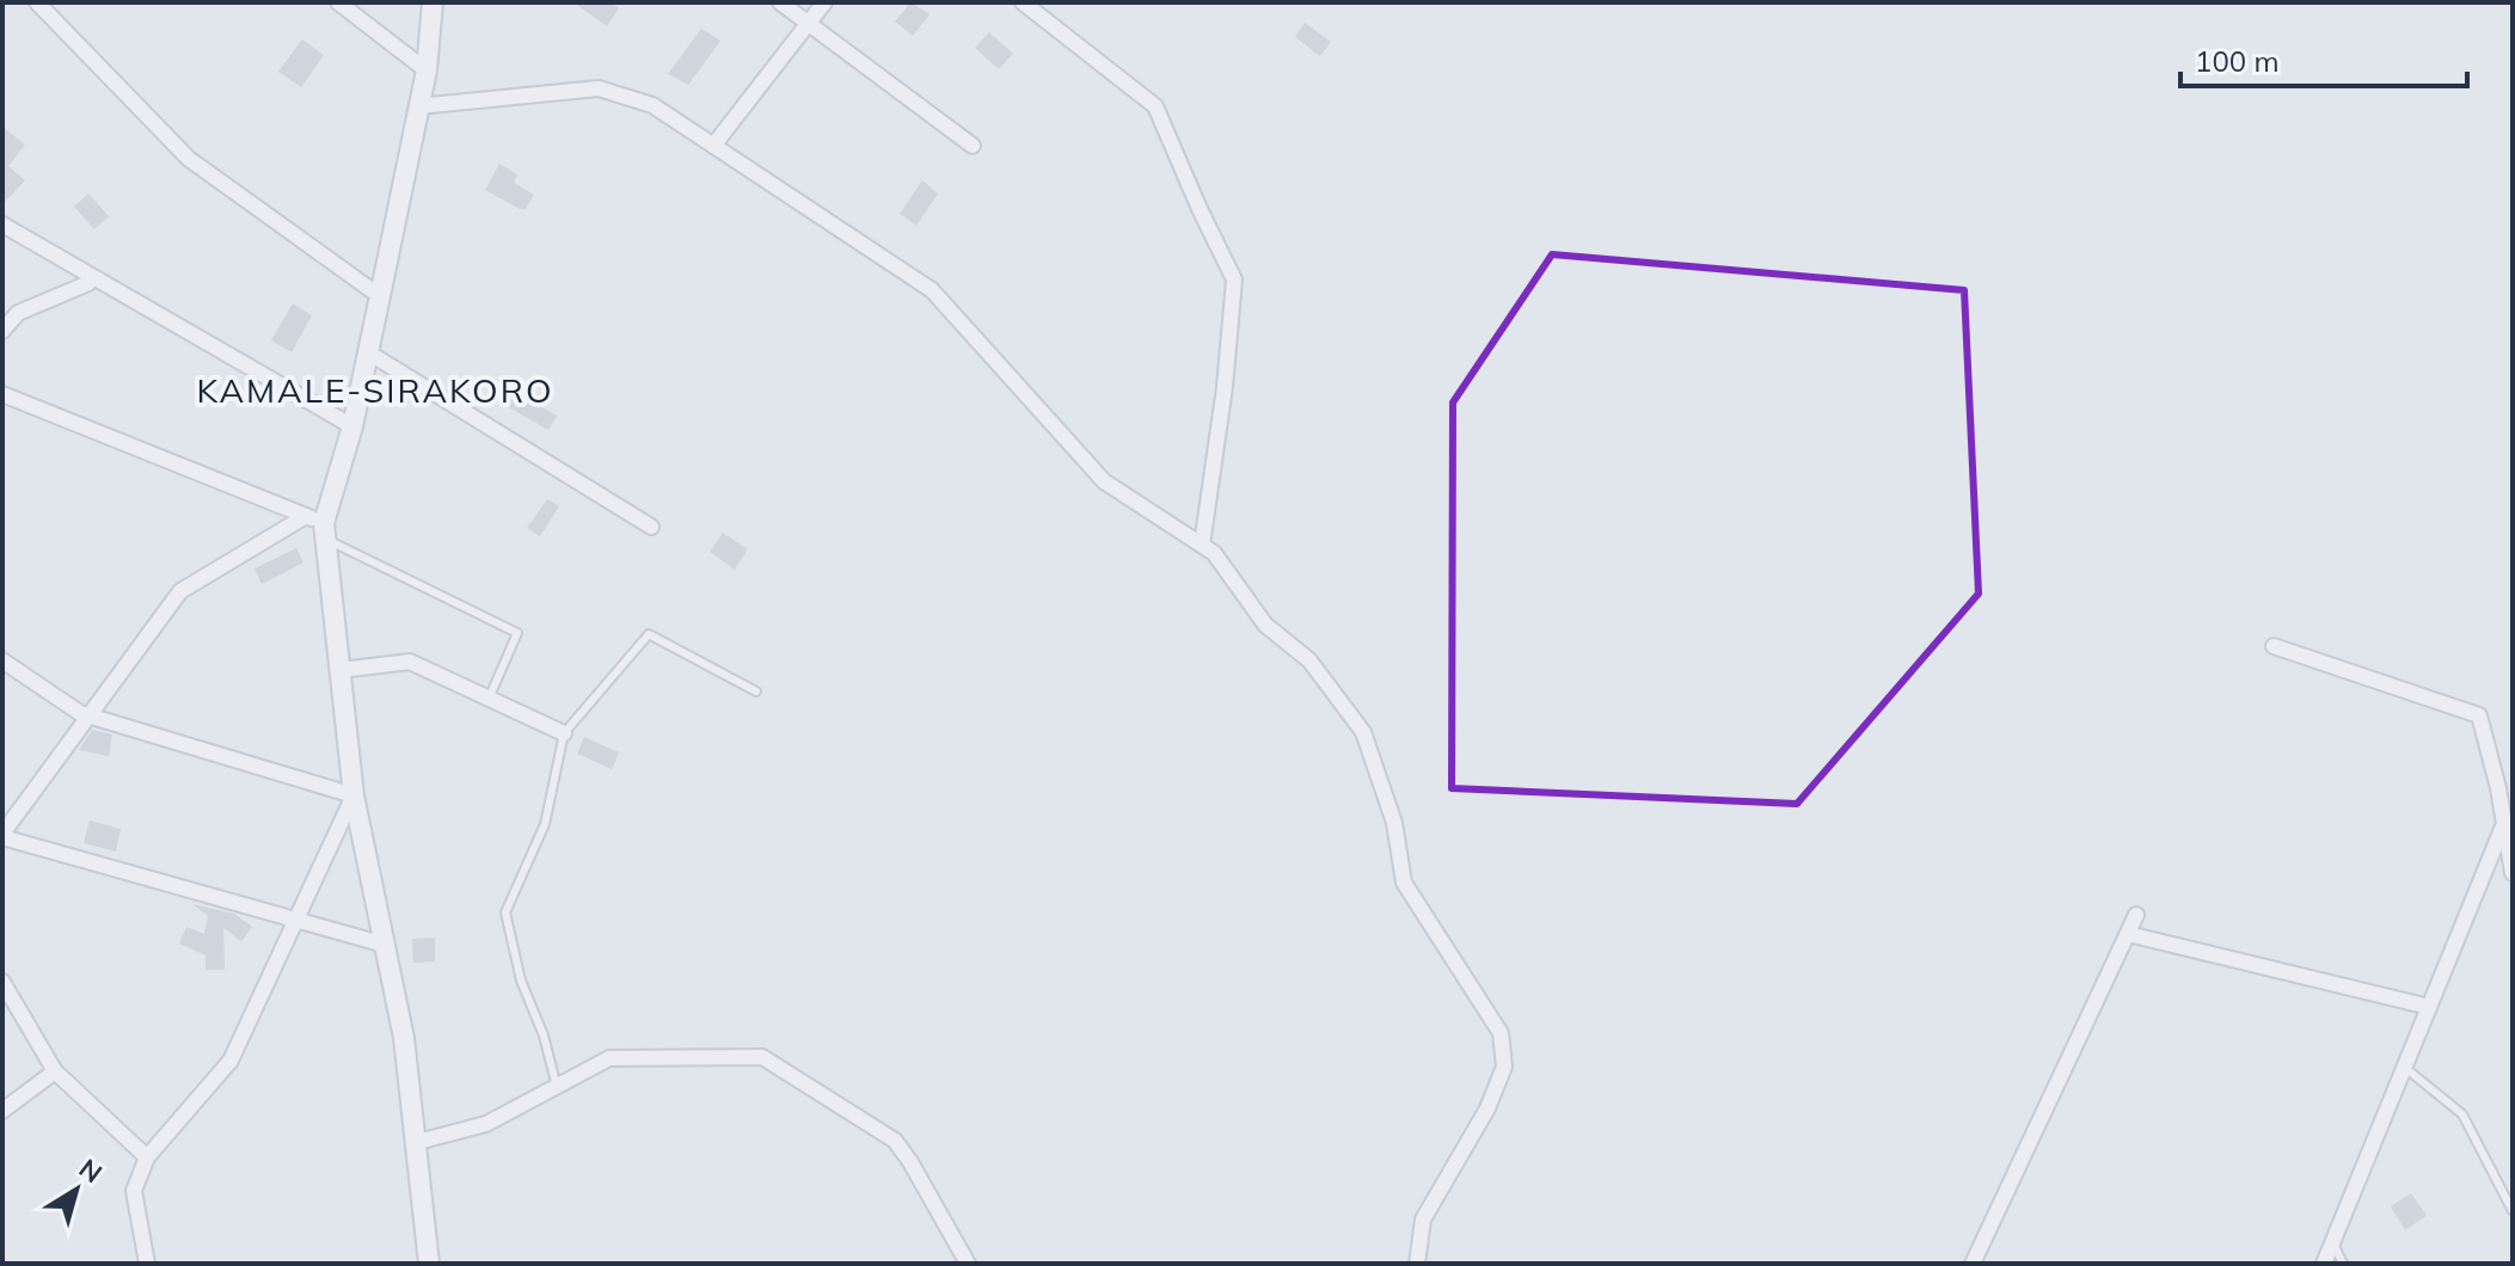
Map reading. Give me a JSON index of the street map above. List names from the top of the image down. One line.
{"districts":["KAMALE-SIRAKORO"],"scale_bar":"100 m","north":"top right"}
